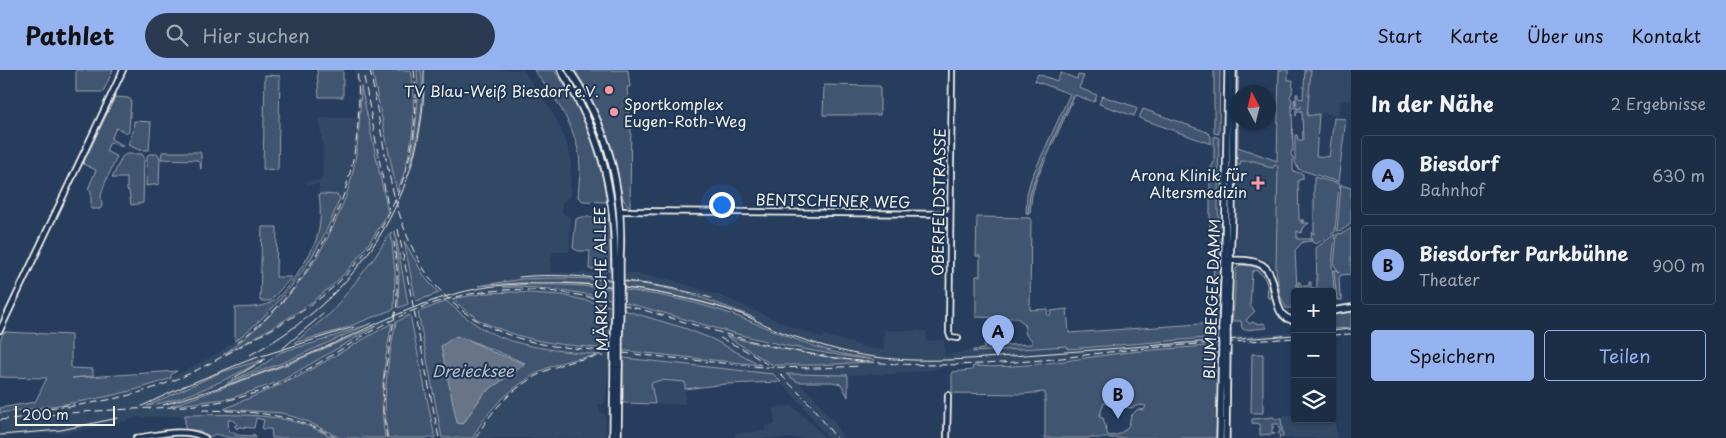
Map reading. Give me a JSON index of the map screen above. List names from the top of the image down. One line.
{"streets":{"main road":["MÄRKISCHE ALLEE","BLUMBERGER DAMM"],"street":["BENTSCHENER WEG","OBERFELDSTRASSE"]},"crossings":[["BENTSCHENER WEG","OBERFELDSTRASSE"],["BENTSCHENER WEG","MÄRKISCHE ALLEE"]],"water":["Dreiecksee"],"places":{"other":["TV Blau-Weiß Biesdorf e.V.","Sportkomplex Eugen-Roth-Weg"],"health":["Arona Klinik für Altersmedizin"]},"scale_bar":"200 m","north":"top","page":{"header":"Pathlet","search":"Hier suchen","nav":["Start","Karte","Über uns","Kontakt"],"heading":["In der Nähe","2 Ergebnisse"],"list":[{"mark":"A","name":"Biesdorf","note":"Bahnhof","value":"630 m"},{"mark":"B","name":"Biesdorfer Parkbühne","note":"Theater","value":"900 m"}],"map_buttons":["+","−"],"pins":["A","B"],"buttons":["Speichern","Teilen"],"scale":"200 m"}}
